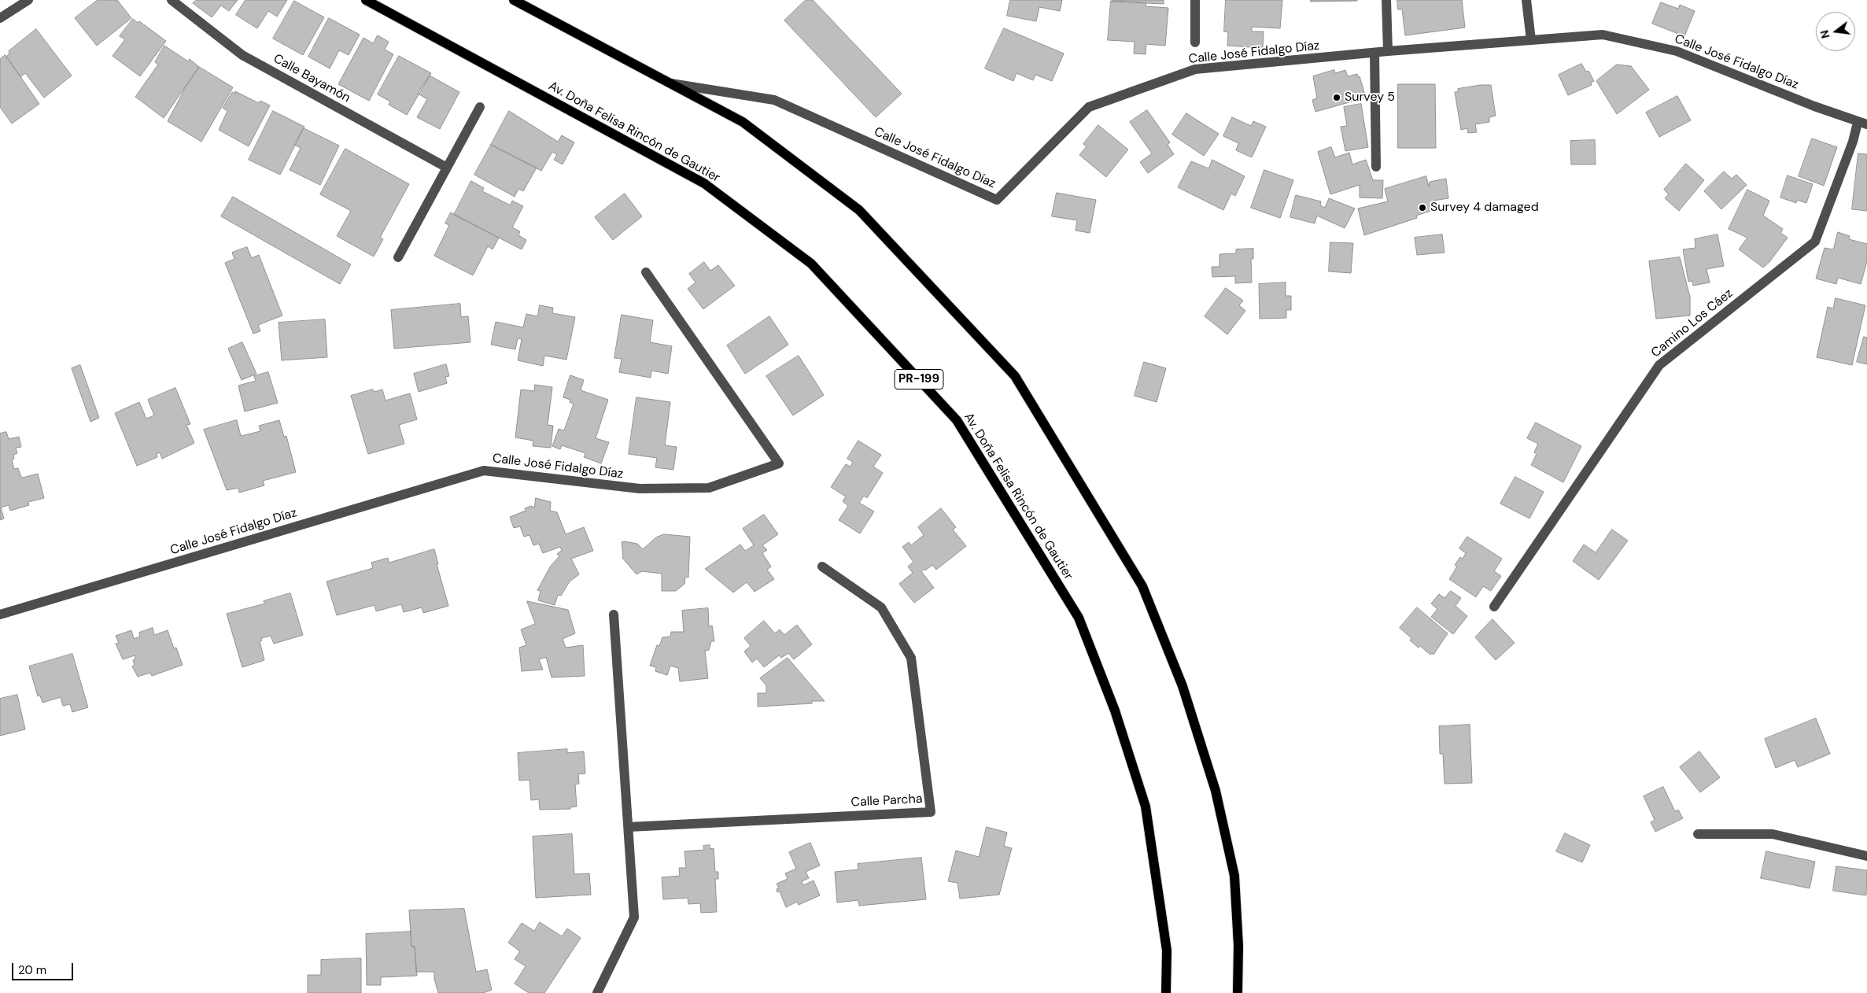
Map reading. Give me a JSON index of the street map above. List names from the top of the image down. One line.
{"streets":{"main road":["Av. Doña Felisa Rincón de Gautier","PR-199"],"street":["Calle José Fidalgo Díaz","Calle Bayamón","Camino Los Cáez","Calle Parcha"]},"crossings":[["Calle José Fidalgo Díaz","Camino Los Cáez"]],"places":["Survey 5","Survey 4 damaged"],"scale_bar":"20 m","north":"left"}
